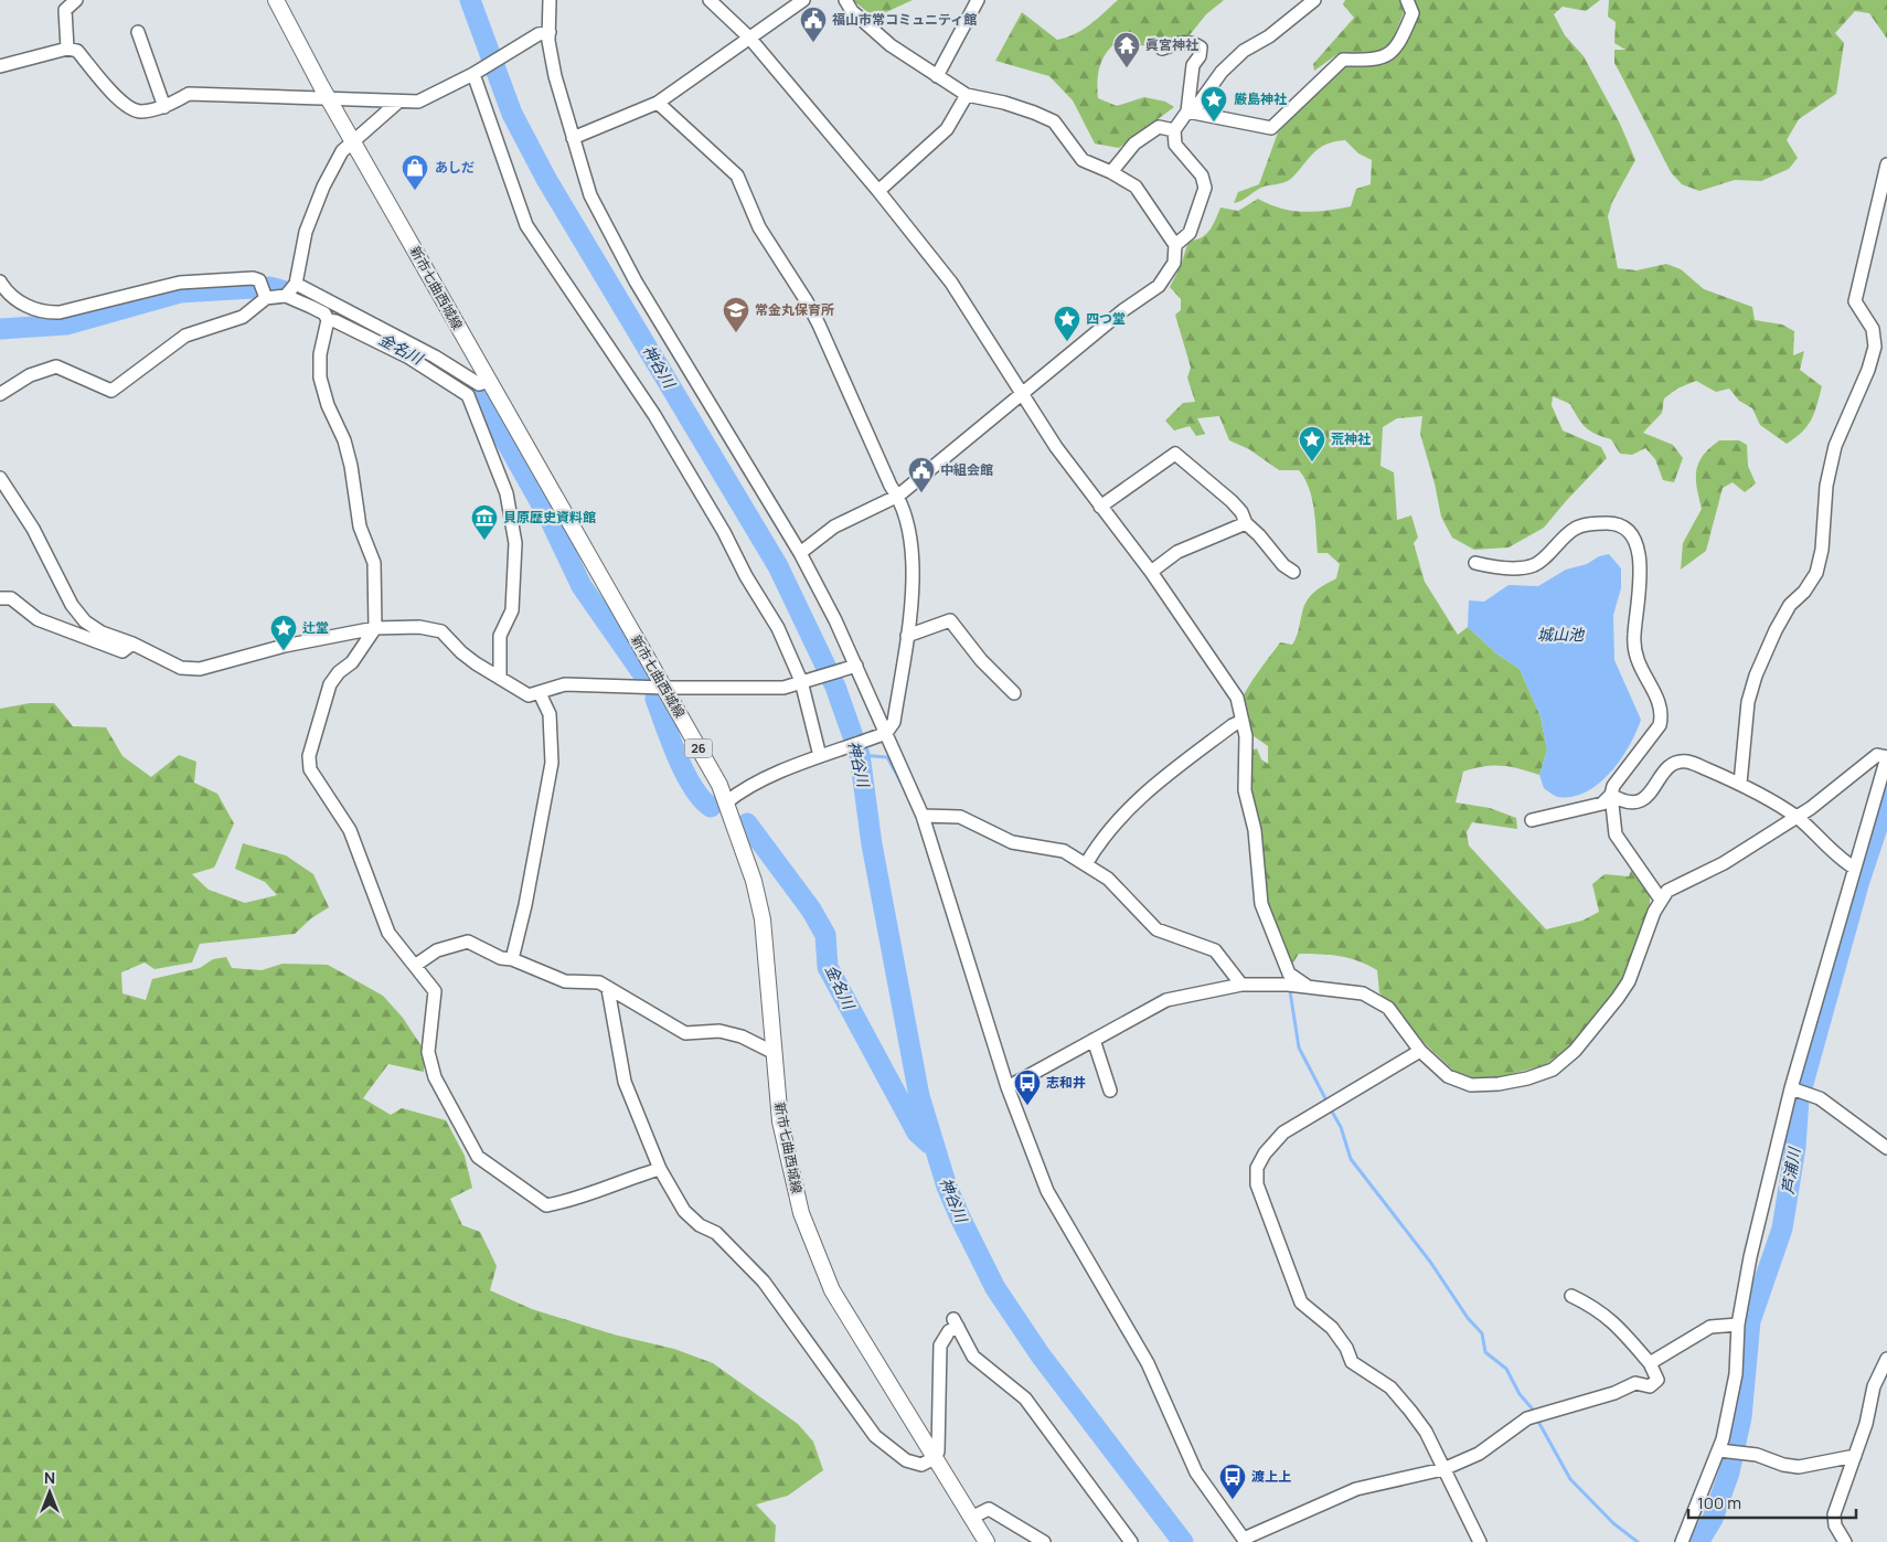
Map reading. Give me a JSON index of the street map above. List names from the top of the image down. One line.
{"streets":{"main road":["新市七曲西城線","26"]},"water":["金名川","神谷川","城山池","芦浦川"],"places":{"public building":["福山市常コミュニティ館","中組会館"],"temple":["眞宮神社"],"place":["厳島神社","四つ堂","荒神社","辻堂"],"shop":["あしだ"],"school or university":["常金丸保育所"],"museum":["貝原歴史資料館"],"bus stop":["志和井","渡上上"]},"scale_bar":"100 m","north":"top"}
